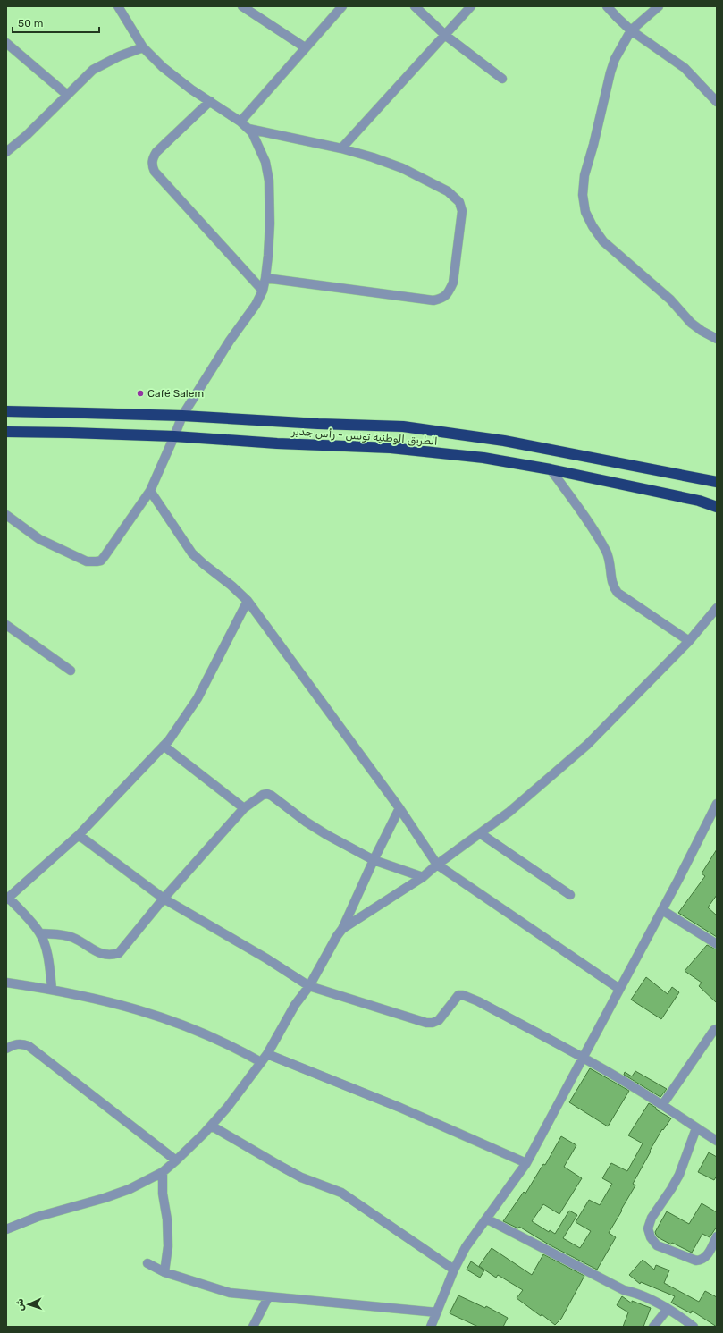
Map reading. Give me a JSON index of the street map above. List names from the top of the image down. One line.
{"streets":{"highway":["الطريق الوطنية تونس - رأس جدير"]},"places":["Café Salem"],"scale_bar":"50 m","north":"left"}
